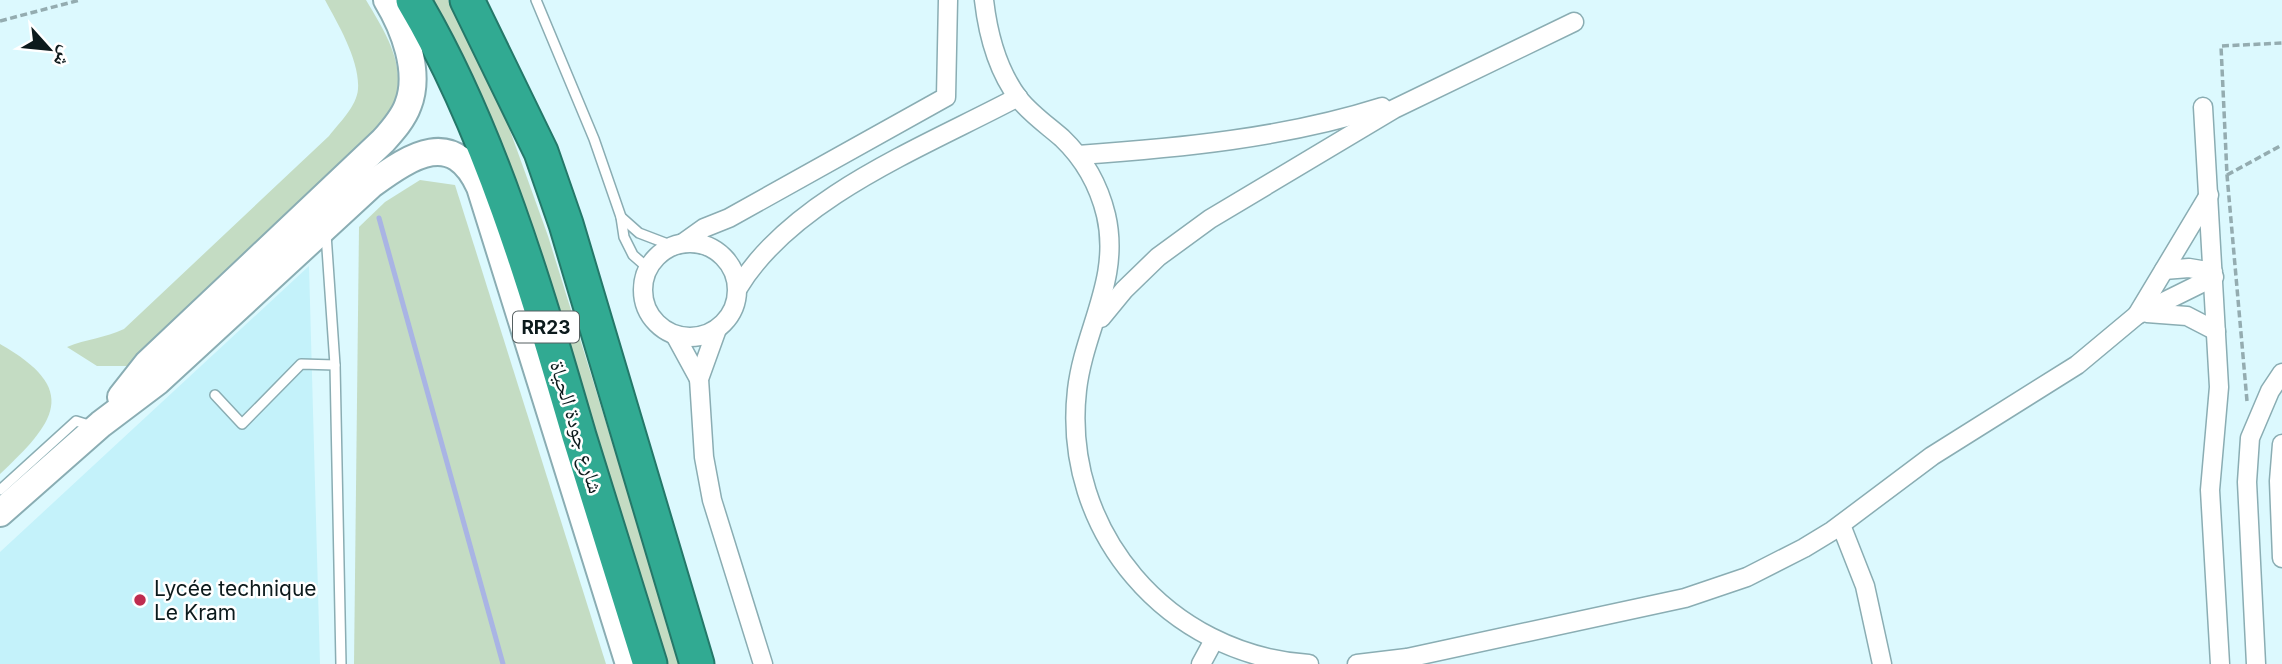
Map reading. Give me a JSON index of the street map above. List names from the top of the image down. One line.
{"streets":{"highway":["RR23","شارع جودة الحياة"]},"places":["Lycée technique Le Kram"],"north":"bottom right"}
